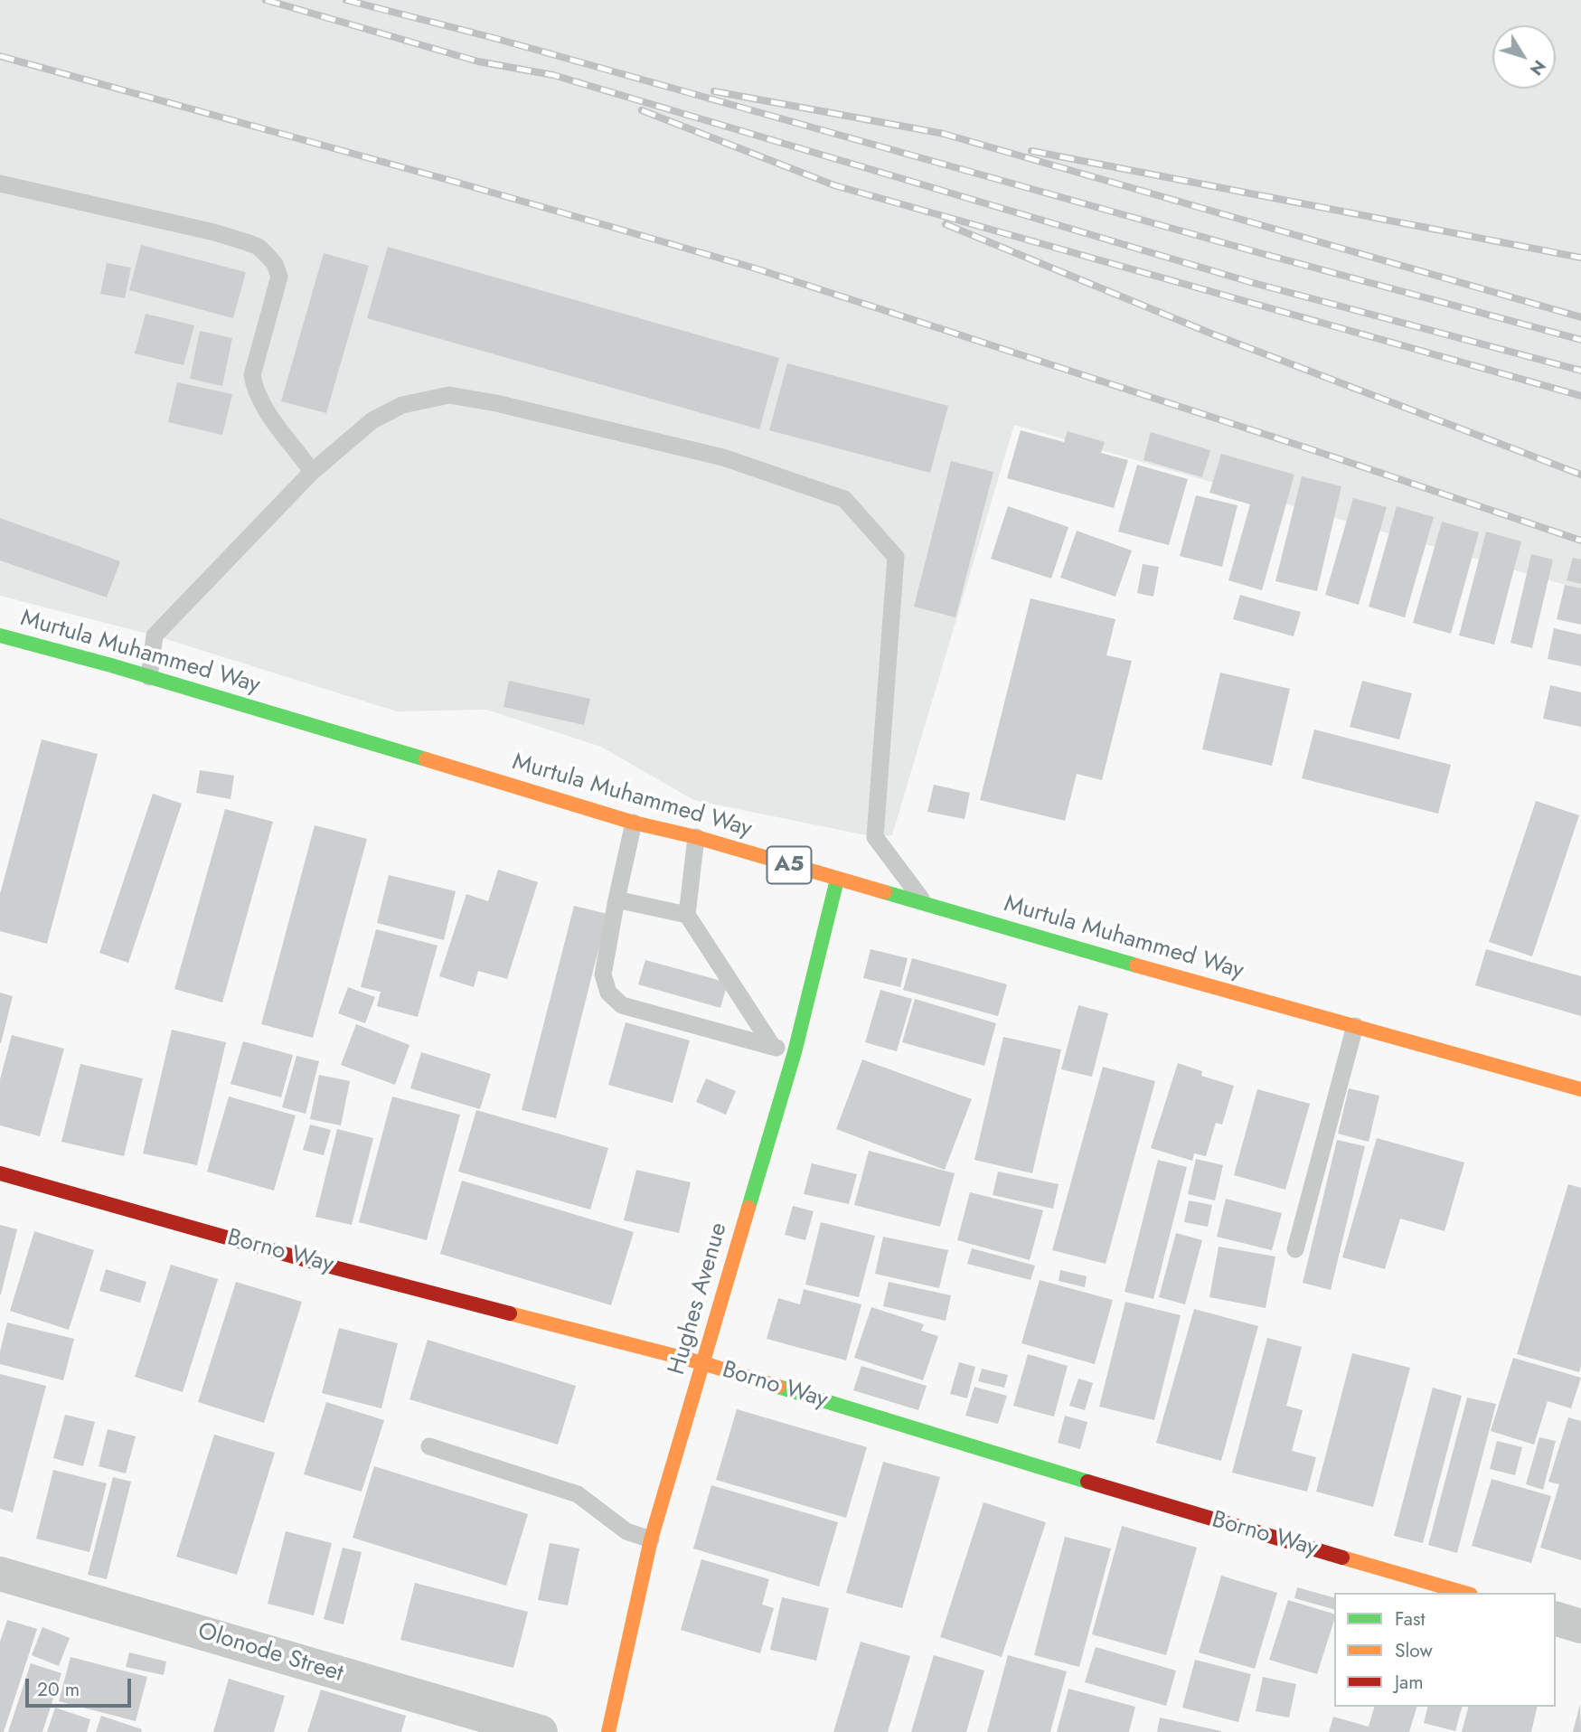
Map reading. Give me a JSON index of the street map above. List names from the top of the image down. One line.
{"streets":{"street":["Murtula Muhammed Way","A5","Borno Way","Hughes Avenue","Olonode Street"]},"crossings":[["Murtula Muhammed Way","Hughes Avenue"],["Borno Way","Hughes Avenue"]],"legend":["Fast","Slow","Jam"],"scale_bar":"20 m","north":"bottom right"}
